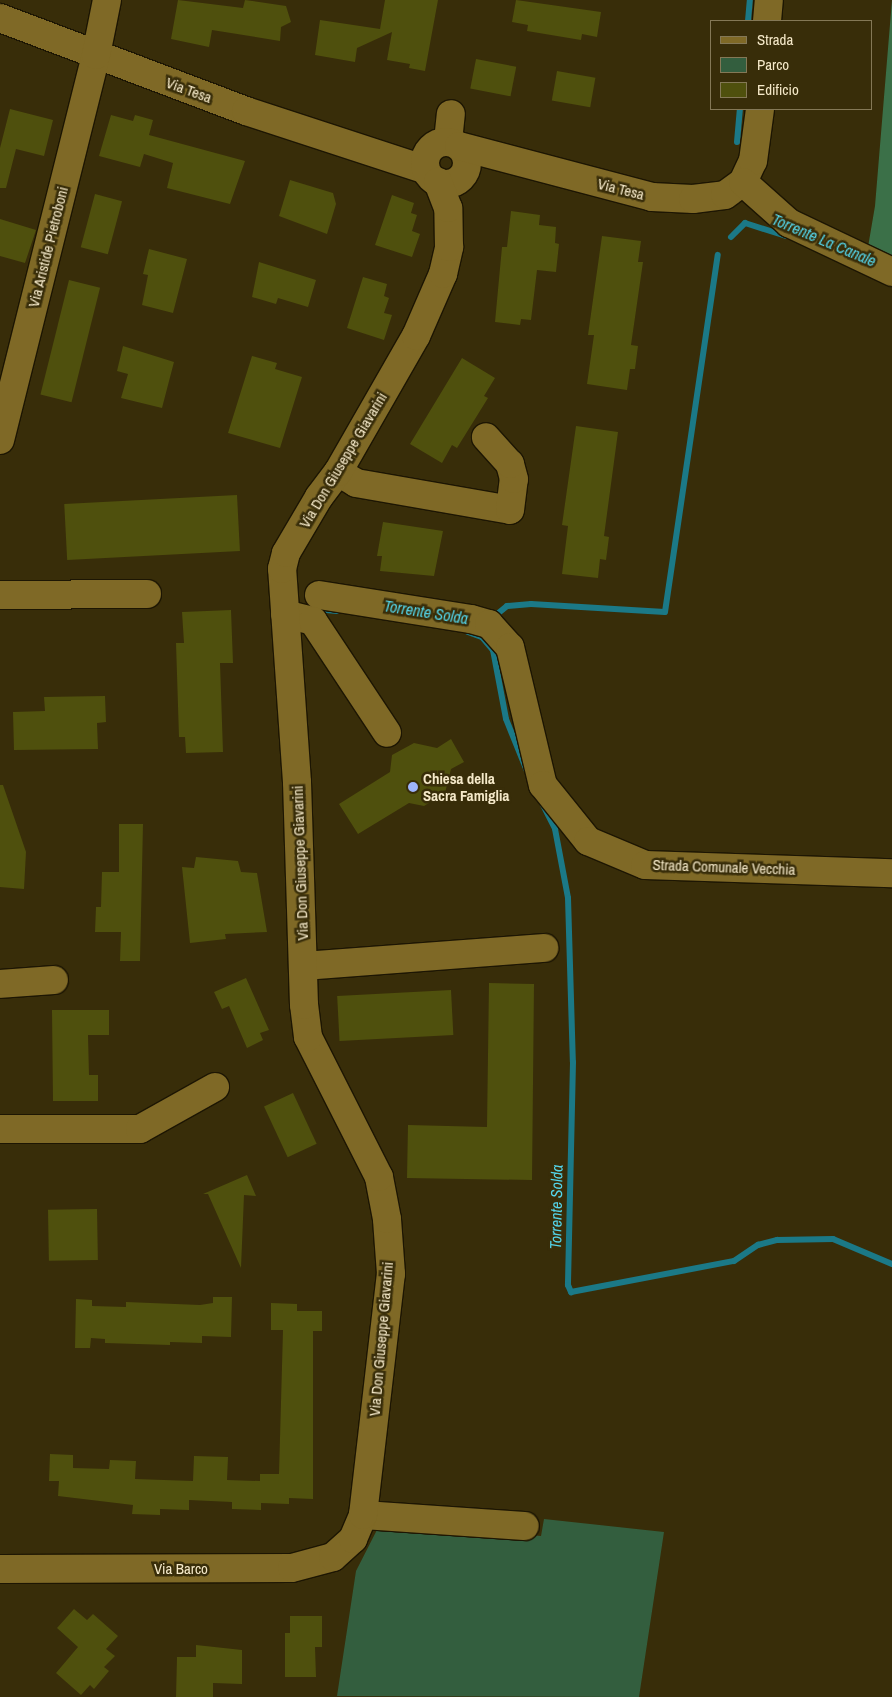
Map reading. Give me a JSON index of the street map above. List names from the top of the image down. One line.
{"streets":{"street":["Via Tesa","Via Aristide Pietroboni","Via Don Giuseppe Giavarini","Strada Comunale Vecchia","Via Barco"]},"crossings":[["Via Tesa","Via Aristide Pietroboni"],["Via Tesa","Via Don Giuseppe Giavarini"],["Via Don Giuseppe Giavarini","Via Barco"]],"water":["Torrente La Canale","Torrente Solda"],"places":["Chiesa della Sacra Famiglia"],"legend":["Strada","Parco","Edificio"]}
